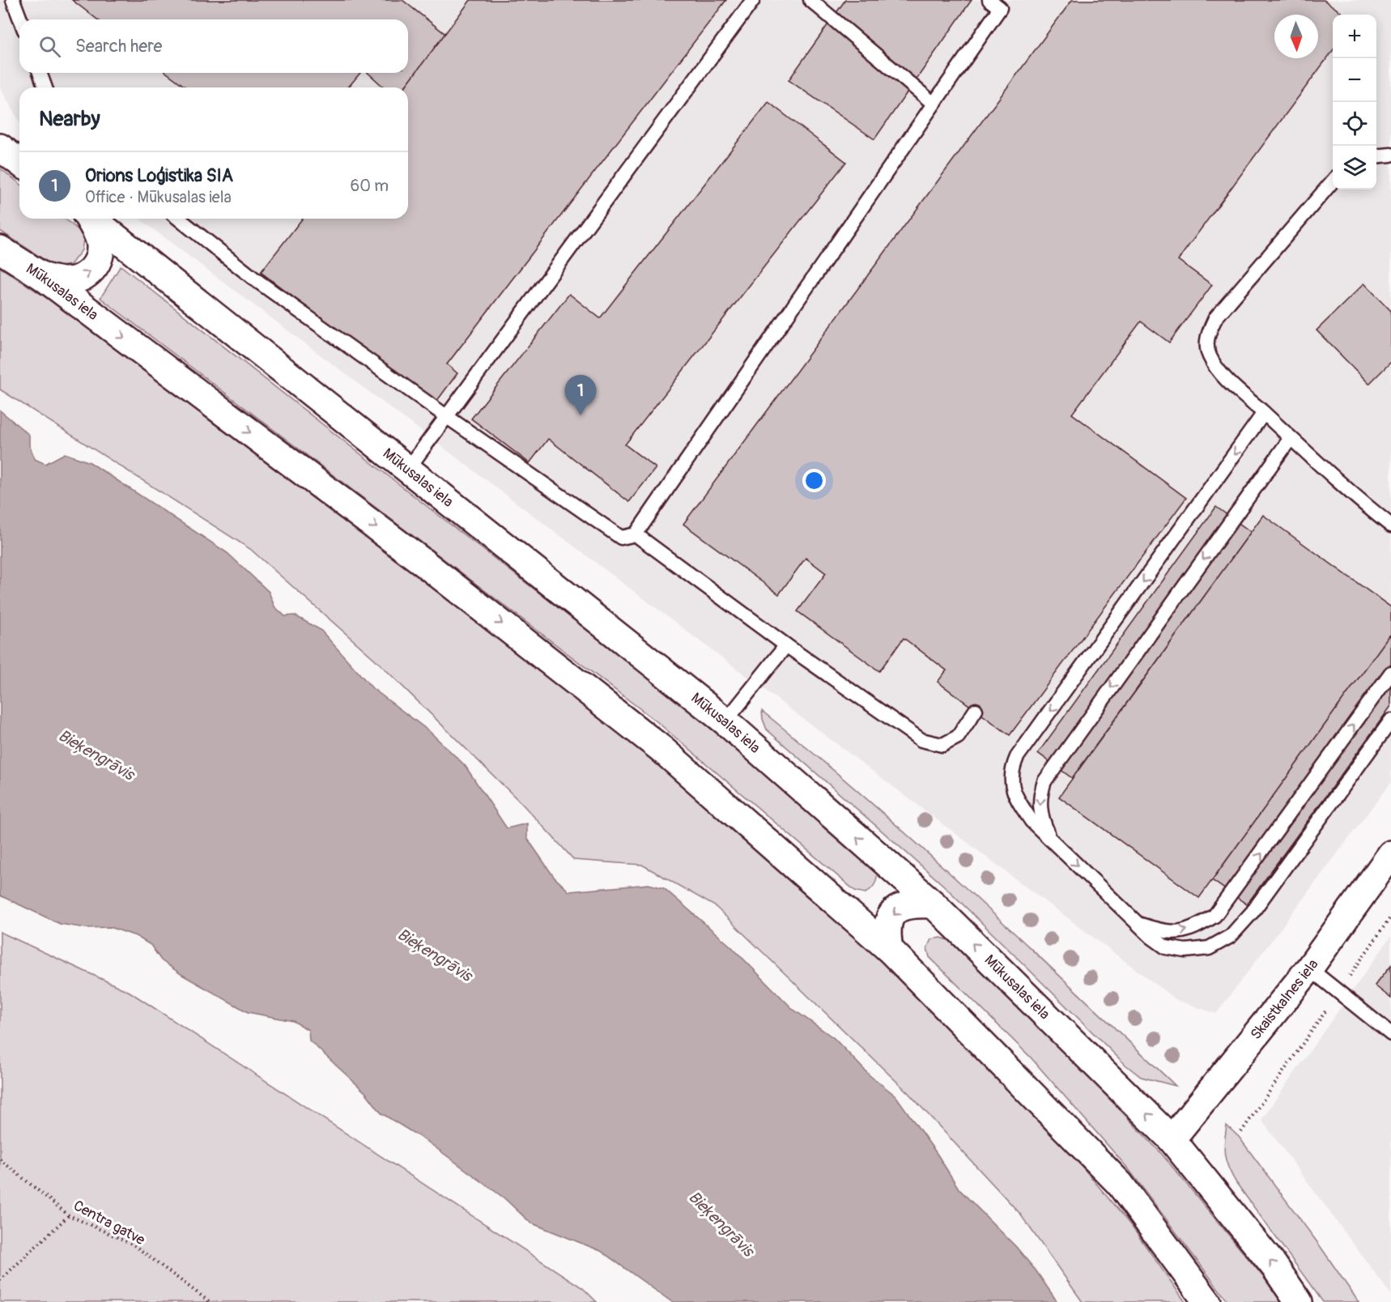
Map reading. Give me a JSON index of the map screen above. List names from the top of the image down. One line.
{"streets":{"main road":["Mūkusalas iela","Skaistkalnes iela"],"path":["Centra gatve"]},"crossings":[["Mūkusalas iela","Skaistkalnes iela"]],"water":["Bieķengrāvis"],"north":"bottom","page":{"map_buttons":["+","−"],"search":"Search here","heading":"Nearby","list":[{"mark":"1","name":"Orions Loģistika SIA","note":"Office · Mūkusalas iela","value":"60 m"}],"pins":"1"}}
